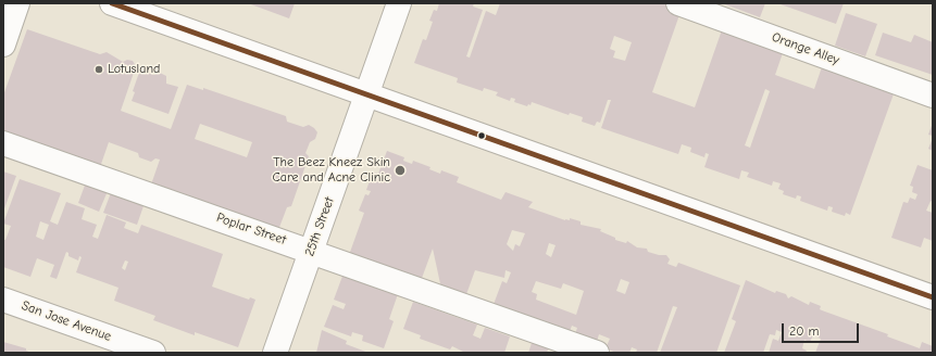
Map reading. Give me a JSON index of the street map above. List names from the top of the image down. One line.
{"streets":{"street":["Orange Alley","25th Street","Poplar Street","San Jose Avenue"]},"crossings":[["25th Street","Poplar Street"]],"places":["Lotusland","The Beez Kneez Skin Care and Acne Clinic"],"scale_bar":"20 m"}
